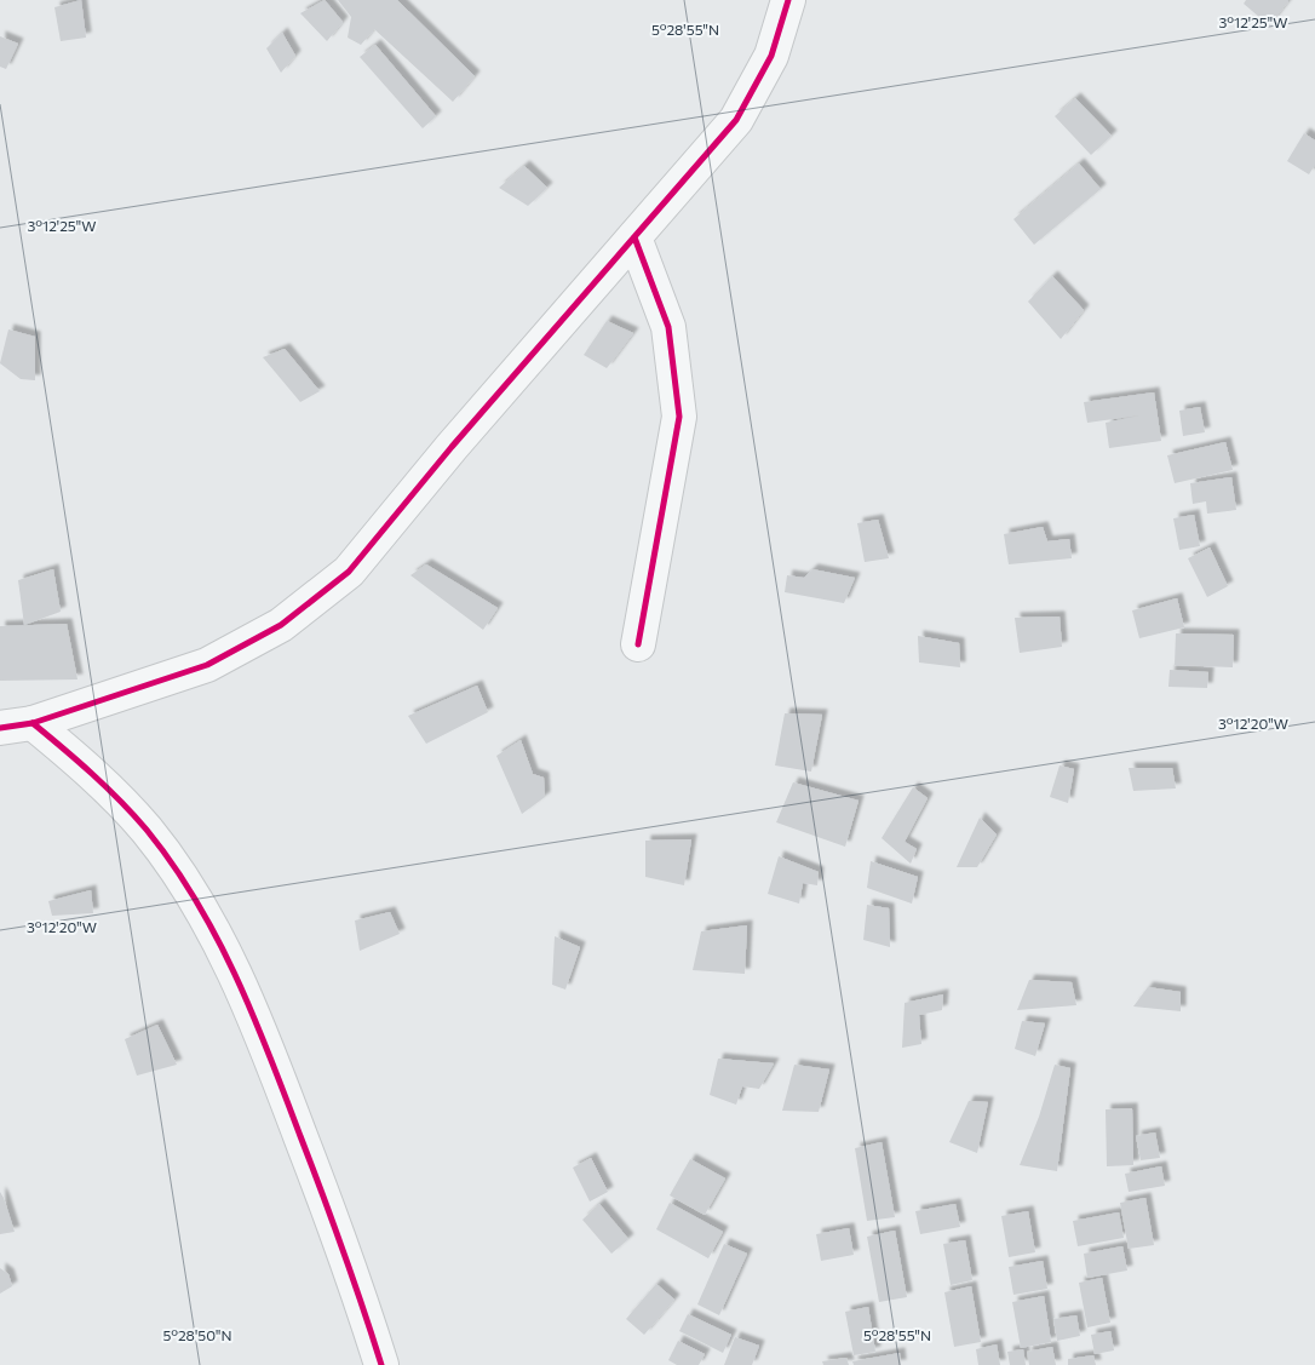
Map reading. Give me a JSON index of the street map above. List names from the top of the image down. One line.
{"coordinates":["3°12'25\"W","5°28'55\"N","3°12'20\"W","5°28'50\"N"]}
